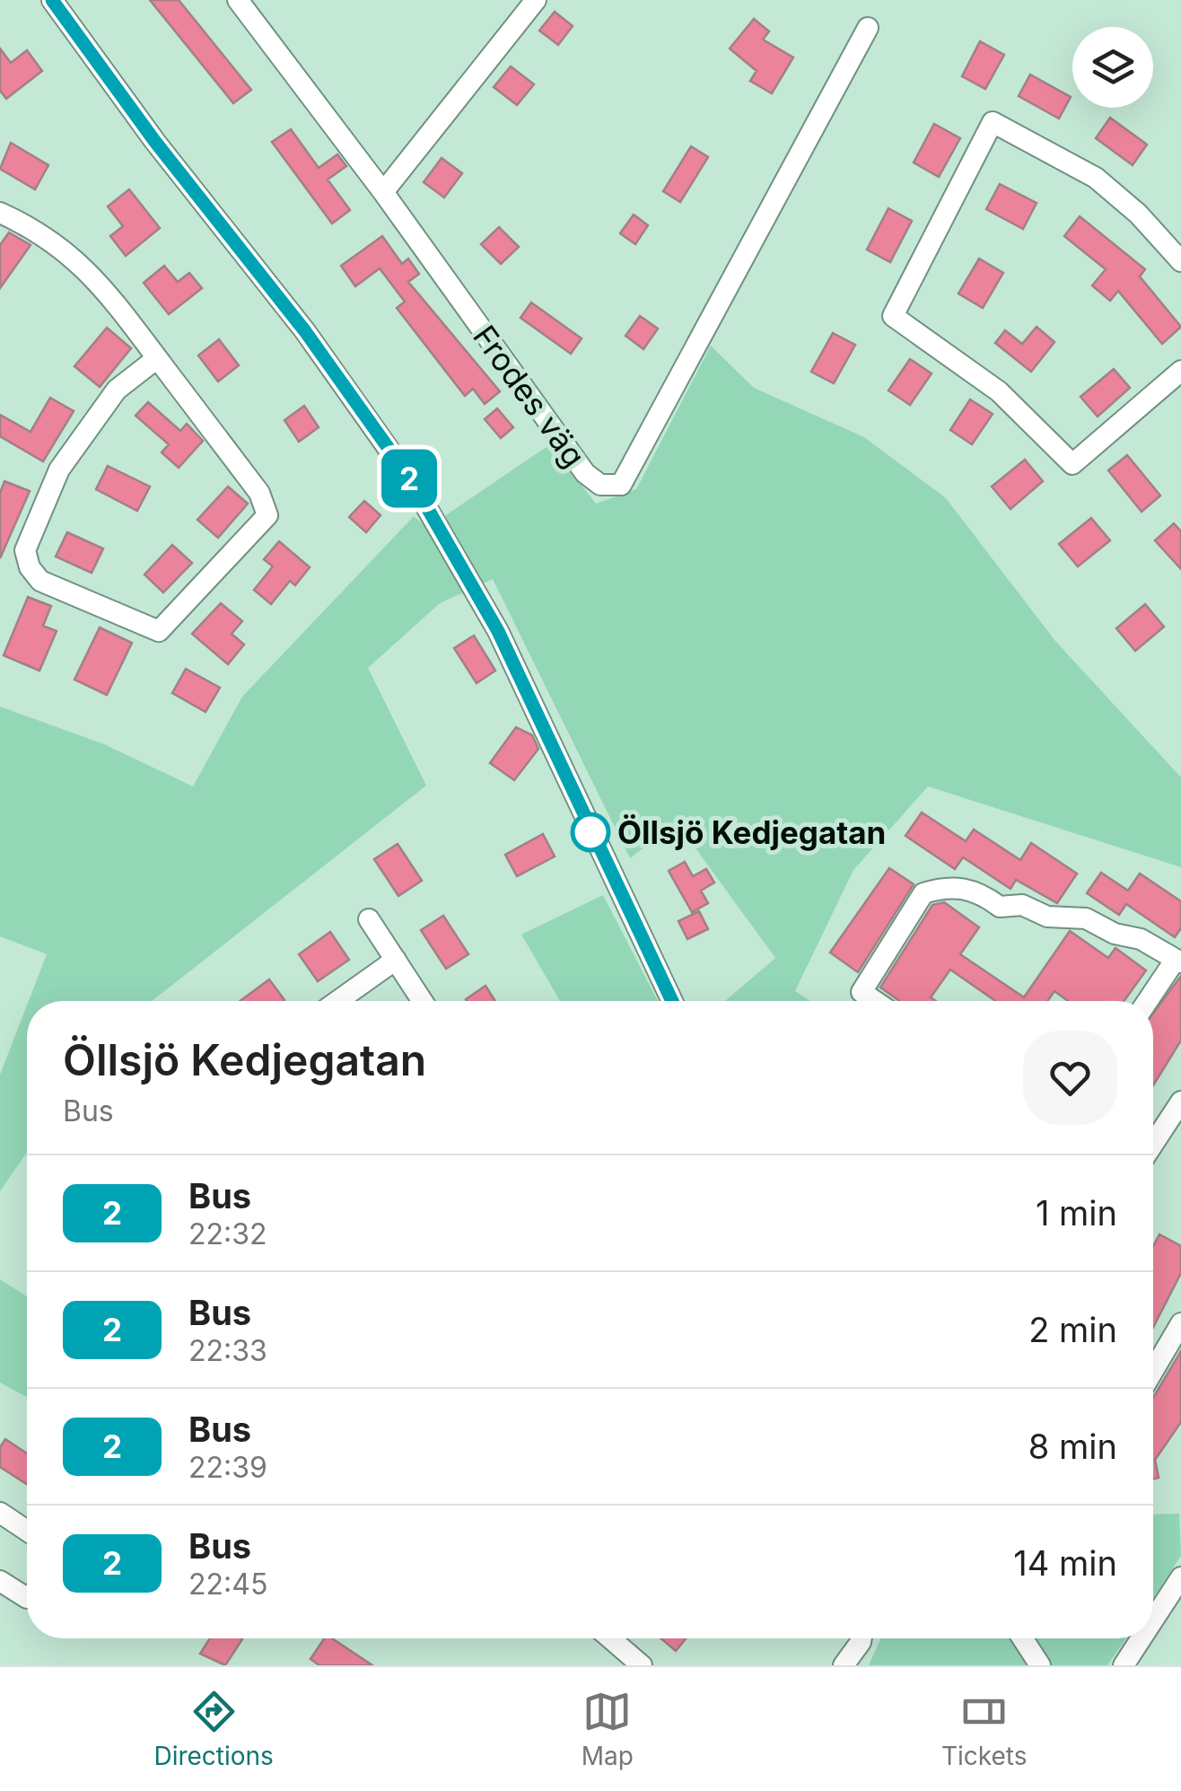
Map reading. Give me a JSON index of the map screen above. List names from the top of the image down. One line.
{"streets":{"street":["Frodes väg"]},"places":["Öllsjö Kedjegatan"],"lines":["bus line 2"],"page":{"on_map":"2","heading":["Öllsjö Kedjegatan","Bus"],"list":[{"mark":"2","name":"Bus","note":"22:32","value":"1 min"},{"mark":"2","name":"Bus","note":"22:33","value":"2 min"},{"mark":"2","name":"Bus","note":"22:39","value":"8 min"},{"mark":"2","name":"Bus","note":"22:45","value":"14 min"}],"tabs":["Directions","Map","Tickets"]}}
